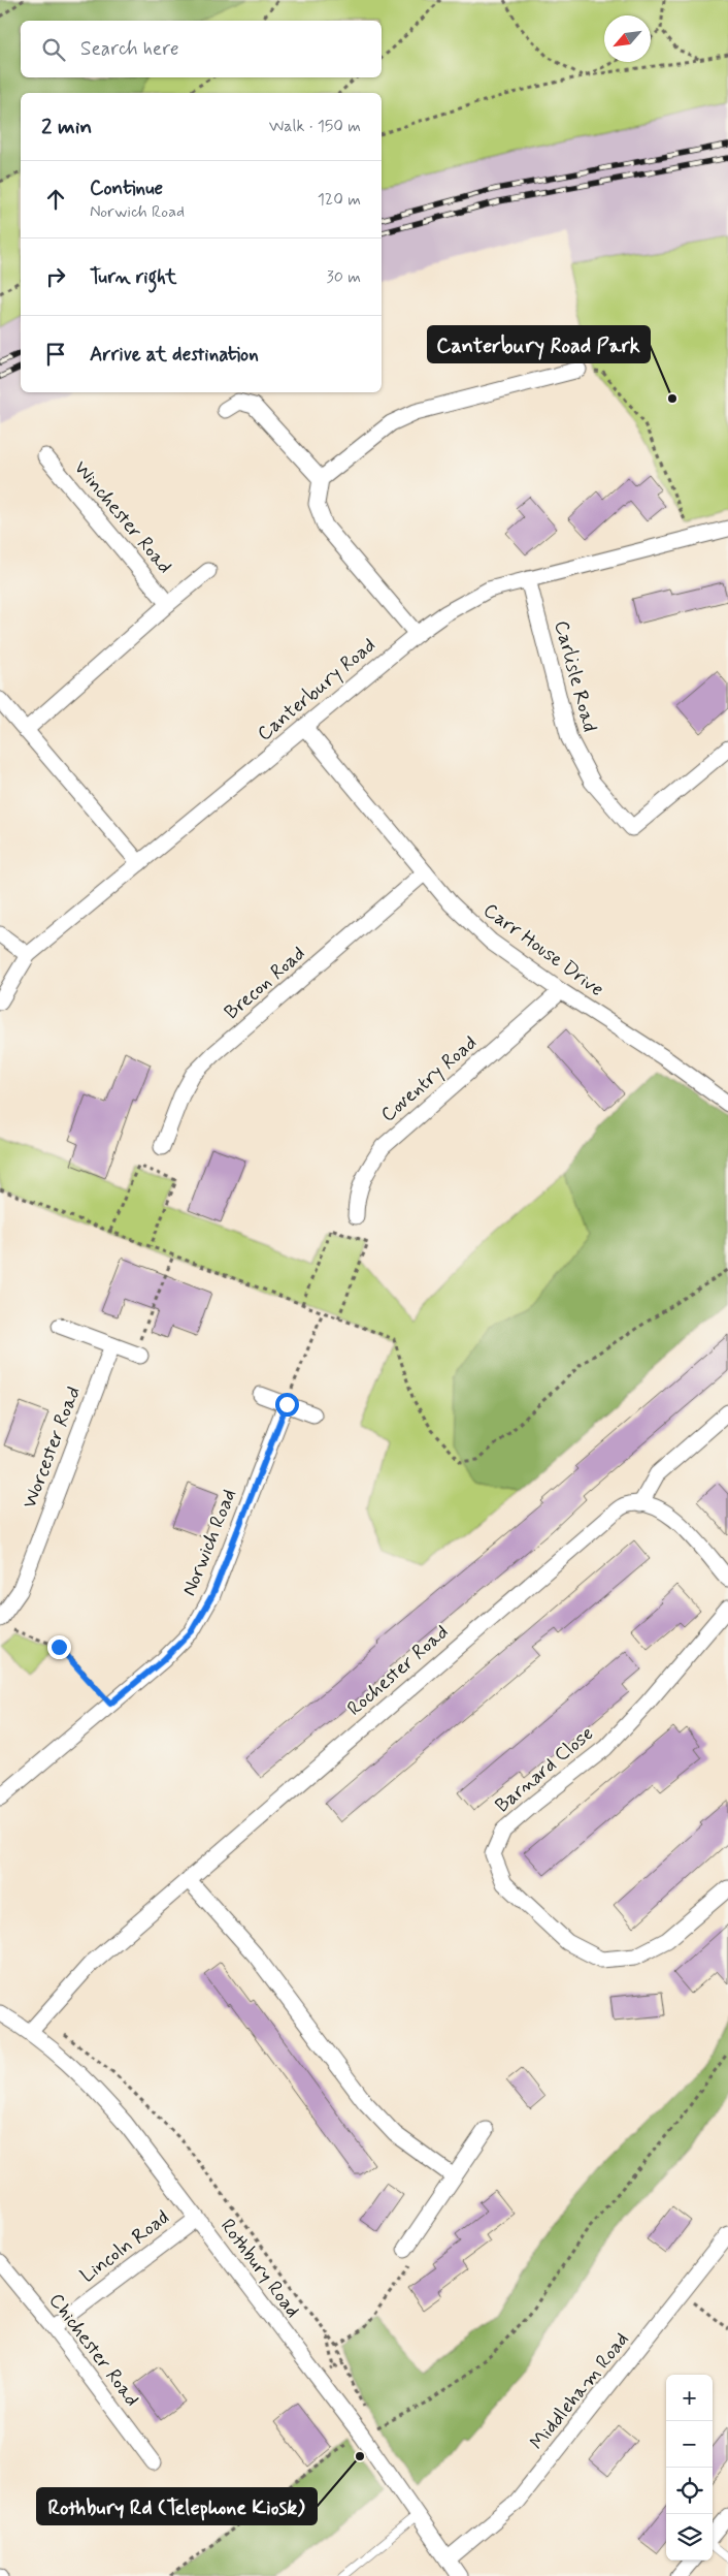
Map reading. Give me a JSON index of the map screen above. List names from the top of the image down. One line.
{"streets":{"street":["Winchester Road","Carlisle Road","Canterbury Road","Carr House Drive","Brecon Road","Coventry Road","Worcester Road","Norwich Road","Rochester Road","Barnard Close","Lincoln Road","Rothbury Road","Chichester Road","Middleham Road"]},"crossings":[["Carlisle Road","Canterbury Road"],["Canterbury Road","Carr House Drive"],["Carr House Drive","Brecon Road"],["Carr House Drive","Coventry Road"],["Rochester Road","Rothbury Road"],["Lincoln Road","Rothbury Road"],["Lincoln Road","Chichester Road"],["Rothbury Road","Middleham Road"]],"places":["Canterbury Road Park","Rothbury Rd (Telephone Kiosk)"],"north":"bottom left","page":{"search":"Search here","heading":["2 min","Walk · 150 m"],"list":[["Continue","Norwich Road","120 m"],["Turn right","30 m"],"Arrive at destination"],"map_buttons":["+","−"]}}
